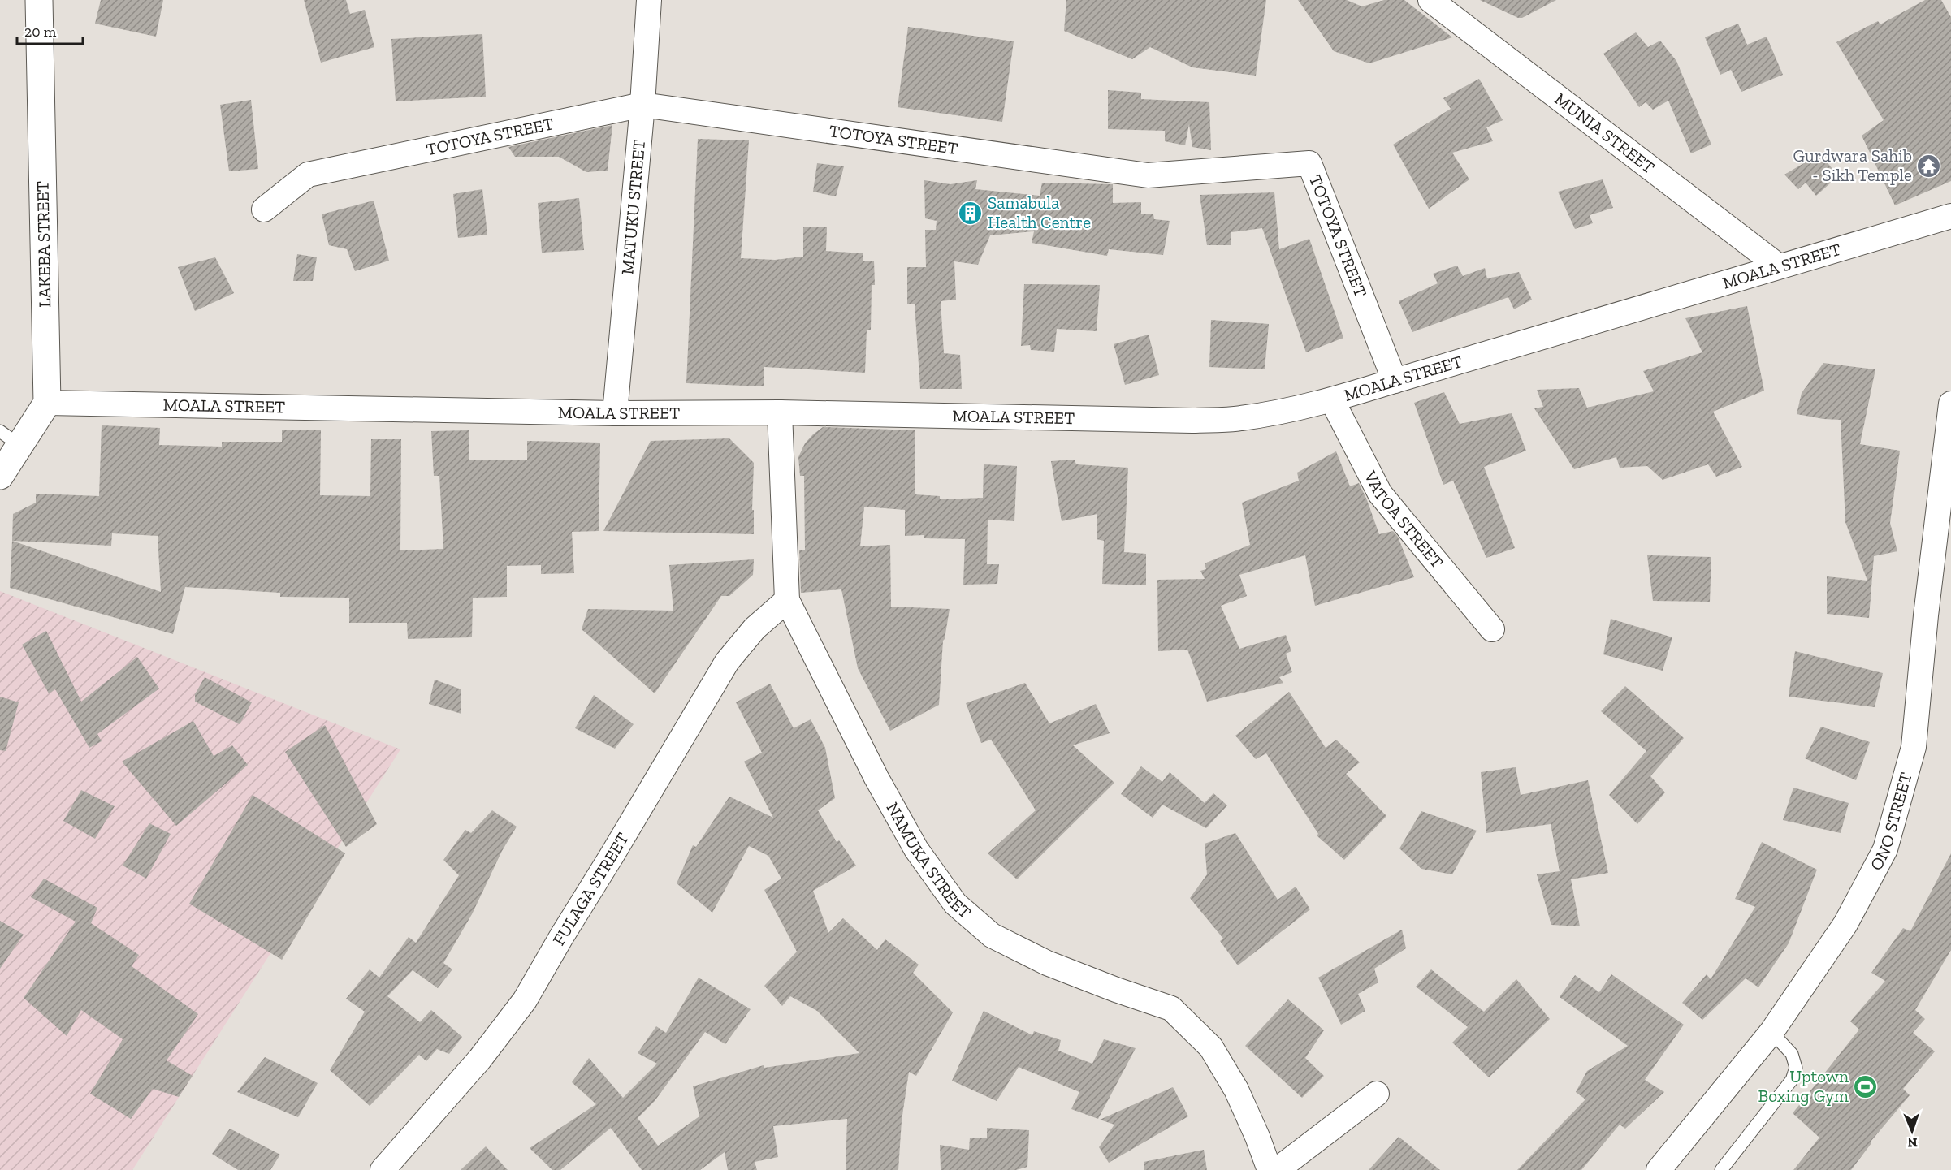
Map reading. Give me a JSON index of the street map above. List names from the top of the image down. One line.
{"streets":{"main road":["LAKEBA STREET"],"street":["MUNIA STREET","TOTOYA STREET","MATUKU STREET","MOALA STREET","VATOA STREET","ONO STREET","NAMUKA STREET","FULAGA STREET"]},"crossings":[["MUNIA STREET","MOALA STREET"],["TOTOYA STREET","MATUKU STREET"],["TOTOYA STREET","MOALA STREET"],["MATUKU STREET","MOALA STREET"],["LAKEBA STREET","MOALA STREET"],["MOALA STREET","VATOA STREET"],["MOALA STREET","NAMUKA STREET"],["NAMUKA STREET","FULAGA STREET"]],"places":{"temple":["Gurdwara Sahib - Sikh Temple"],"building":["Samabula Health Centre"],"sports":["Uptown Boxing Gym"]},"scale_bar":"20 m","north":"bottom"}
